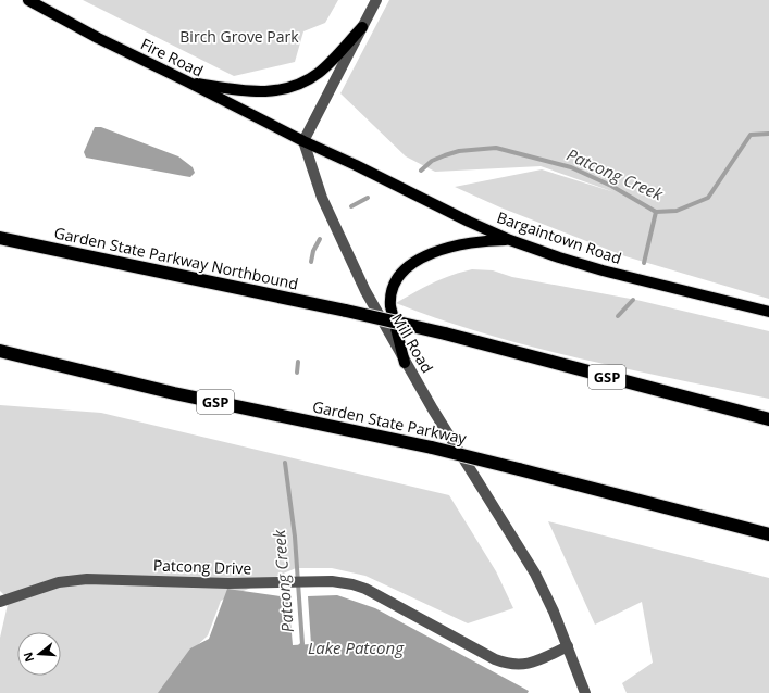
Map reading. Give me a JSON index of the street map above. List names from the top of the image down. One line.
{"streets":{"highway":["Garden State Parkway Northbound","GSP","Garden State Parkway"],"main road":["Fire Road","Bargaintown Road"],"street":["Mill Road","Patcong Drive"]},"crossings":[["Fire Road","Bargaintown Road"],["Fire Road","Mill Road"],["Bargaintown Road","Mill Road"],["Mill Road","Patcong Drive"]],"water":["Patcong Creek","Lake Patcong"],"parks":["Birch Grove Park"],"north":"left"}
